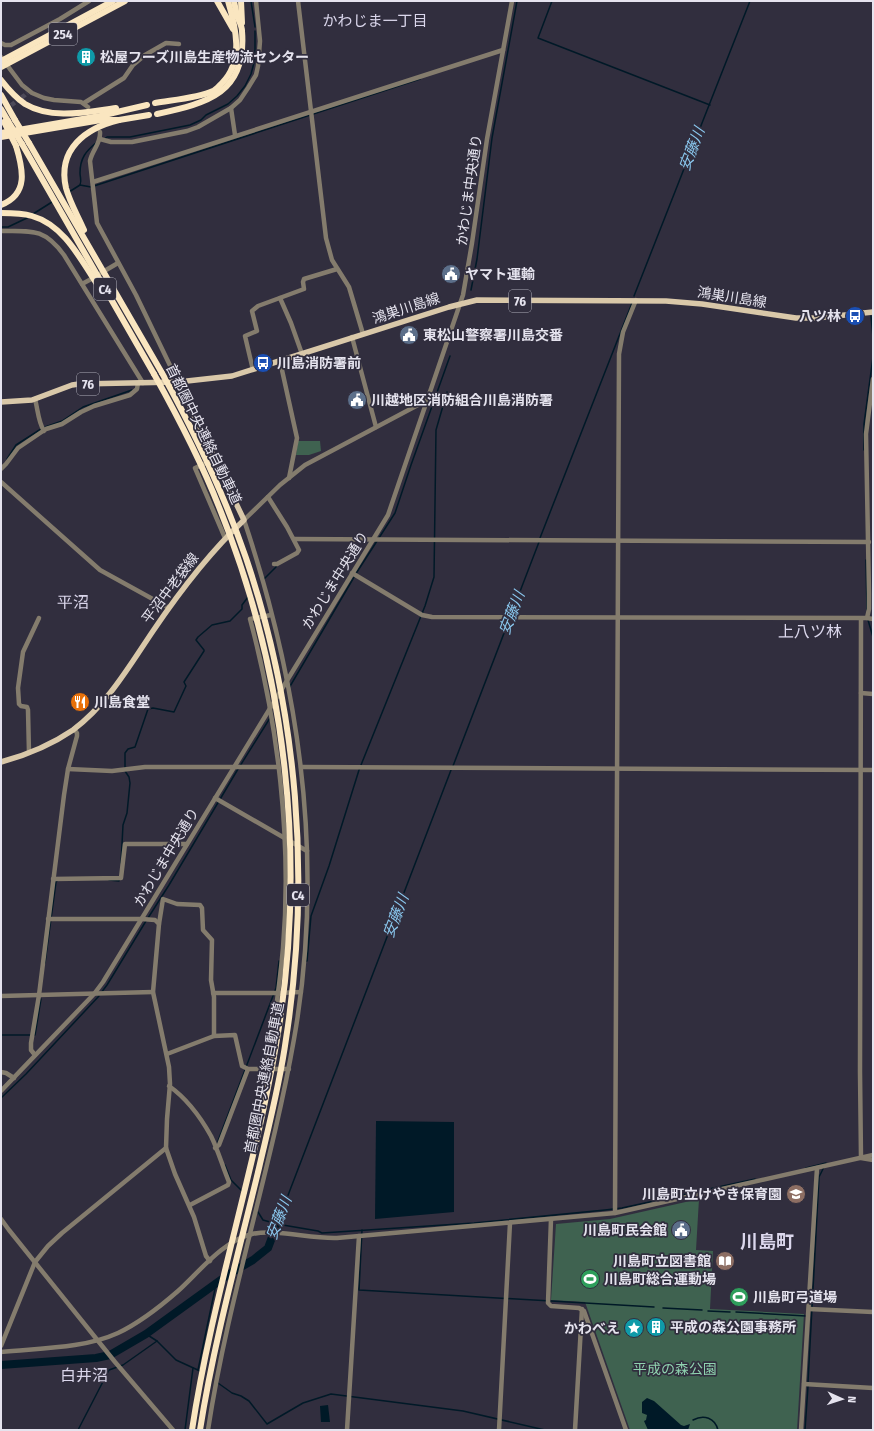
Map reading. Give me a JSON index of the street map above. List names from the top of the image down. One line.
{"streets":{"highway":["254","C4","首都圏中央連絡自動車道"],"main road":["鴻巣川島線","76","平沼中老袋線"],"street":["かわじま中央通り"]},"crossings":[["かわじま中央通り","鴻巣川島線"]],"districts":["かわじま一丁目","平沼","上八ツ林","川島町","白井沼"],"water":["安藤川"],"parks":["平成の森公園"],"places":{"building":["松屋フーズ川島生産物流センター","平成の森公園事務所"],"public building":["ヤマト運輸","東松山警察署川島交番","川越地区消防組合川島消防署","川島町民会館"],"bus stop":["八ツ林","川島消防署前"],"restaurant":["川島食堂"],"school or university":["川島町立けやき保育園"],"library":["川島町立図書館"],"sports":["川島町総合運動場","川島町弓道場"],"place":["かわべえ"]},"north":"right"}
